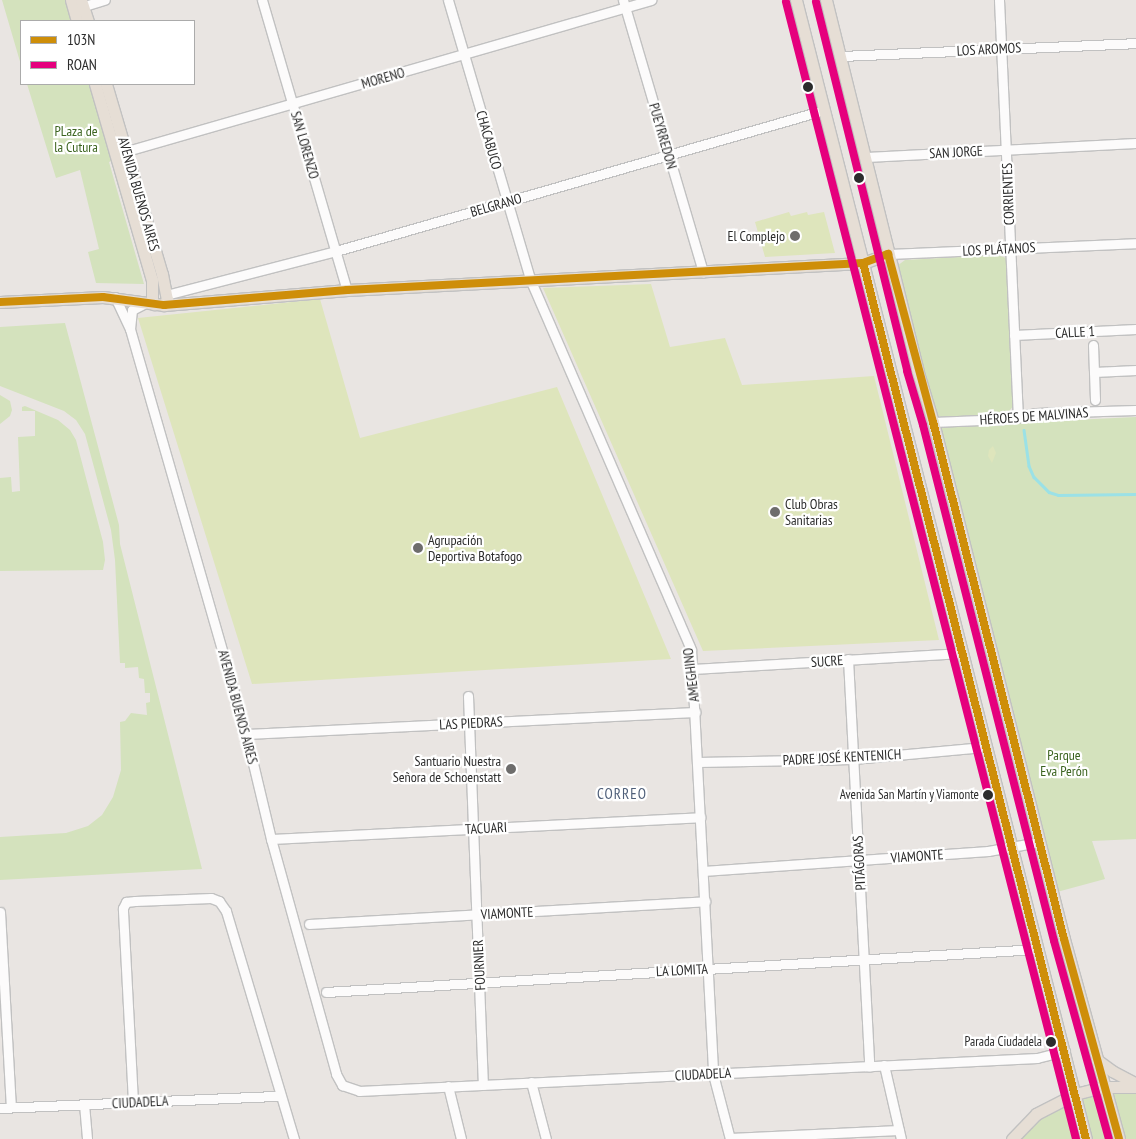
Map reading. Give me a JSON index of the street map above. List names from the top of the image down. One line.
{"streets":{"main road":["AVENIDA BUENOS AIRES","LOS PLÁTANOS"],"street":["LOS AROMOS","MORENO","PUEYRREDON","CHACABUCO","SAN LORENZO","SAN JORGE","CORRIENTES","BELGRANO","CALLE 1","HÉROES DE MALVINAS","SUCRE","AMEGHINO","LAS PIEDRAS","PADRE JOSÉ KENTENICH","TACUARI","VIAMONTE","PITÁGORAS","FOURNIER","LA LOMITA","CIUDADELA"]},"crossings":[["LOS AROMOS","CORRIENTES"],["MORENO","PUEYRREDON"],["MORENO","CHACABUCO"],["MORENO","SAN LORENZO"],["MORENO","AVENIDA BUENOS AIRES"],["PUEYRREDON","BELGRANO"],["PUEYRREDON","LOS PLÁTANOS"],["CHACABUCO","BELGRANO"],["CHACABUCO","LOS PLÁTANOS"],["CHACABUCO","AMEGHINO"],["SAN LORENZO","BELGRANO"],["SAN LORENZO","LOS PLÁTANOS"],["SAN JORGE","CORRIENTES"],["AVENIDA BUENOS AIRES","BELGRANO"],["AVENIDA BUENOS AIRES","LOS PLÁTANOS"],["AVENIDA BUENOS AIRES","LAS PIEDRAS"],["AVENIDA BUENOS AIRES","TACUARI"],["AVENIDA BUENOS AIRES","CIUDADELA"],["CORRIENTES","LOS PLÁTANOS"],["CORRIENTES","CALLE 1"],["CORRIENTES","HÉROES DE MALVINAS"],["BELGRANO","LOS PLÁTANOS"],["LOS PLÁTANOS","AMEGHINO"],["SUCRE","AMEGHINO"],["SUCRE","PITÁGORAS"],["AMEGHINO","LAS PIEDRAS"],["AMEGHINO","PADRE JOSÉ KENTENICH"],["AMEGHINO","TACUARI"],["AMEGHINO","VIAMONTE"],["AMEGHINO","LA LOMITA"],["AMEGHINO","CIUDADELA"],["LAS PIEDRAS","FOURNIER"],["PADRE JOSÉ KENTENICH","PITÁGORAS"],["TACUARI","FOURNIER"],["VIAMONTE","PITÁGORAS"],["VIAMONTE","FOURNIER"],["PITÁGORAS","LA LOMITA"],["PITÁGORAS","CIUDADELA"],["FOURNIER","LA LOMITA"],["FOURNIER","CIUDADELA"]],"districts":["CORREO"],"parks":["PLaza de la Cutura","Parque Eva Perón"],"places":["El Complejo","Club Obras Sanitarias","Agrupación Deportiva Botafogo","Santuario Nuestra Señora de Schoenstatt","Avenida San Martín y Viamonte","Parada Ciudadela"],"lines":["transit line ROAN","transit line 103N"],"legend":["103N","ROAN"]}
